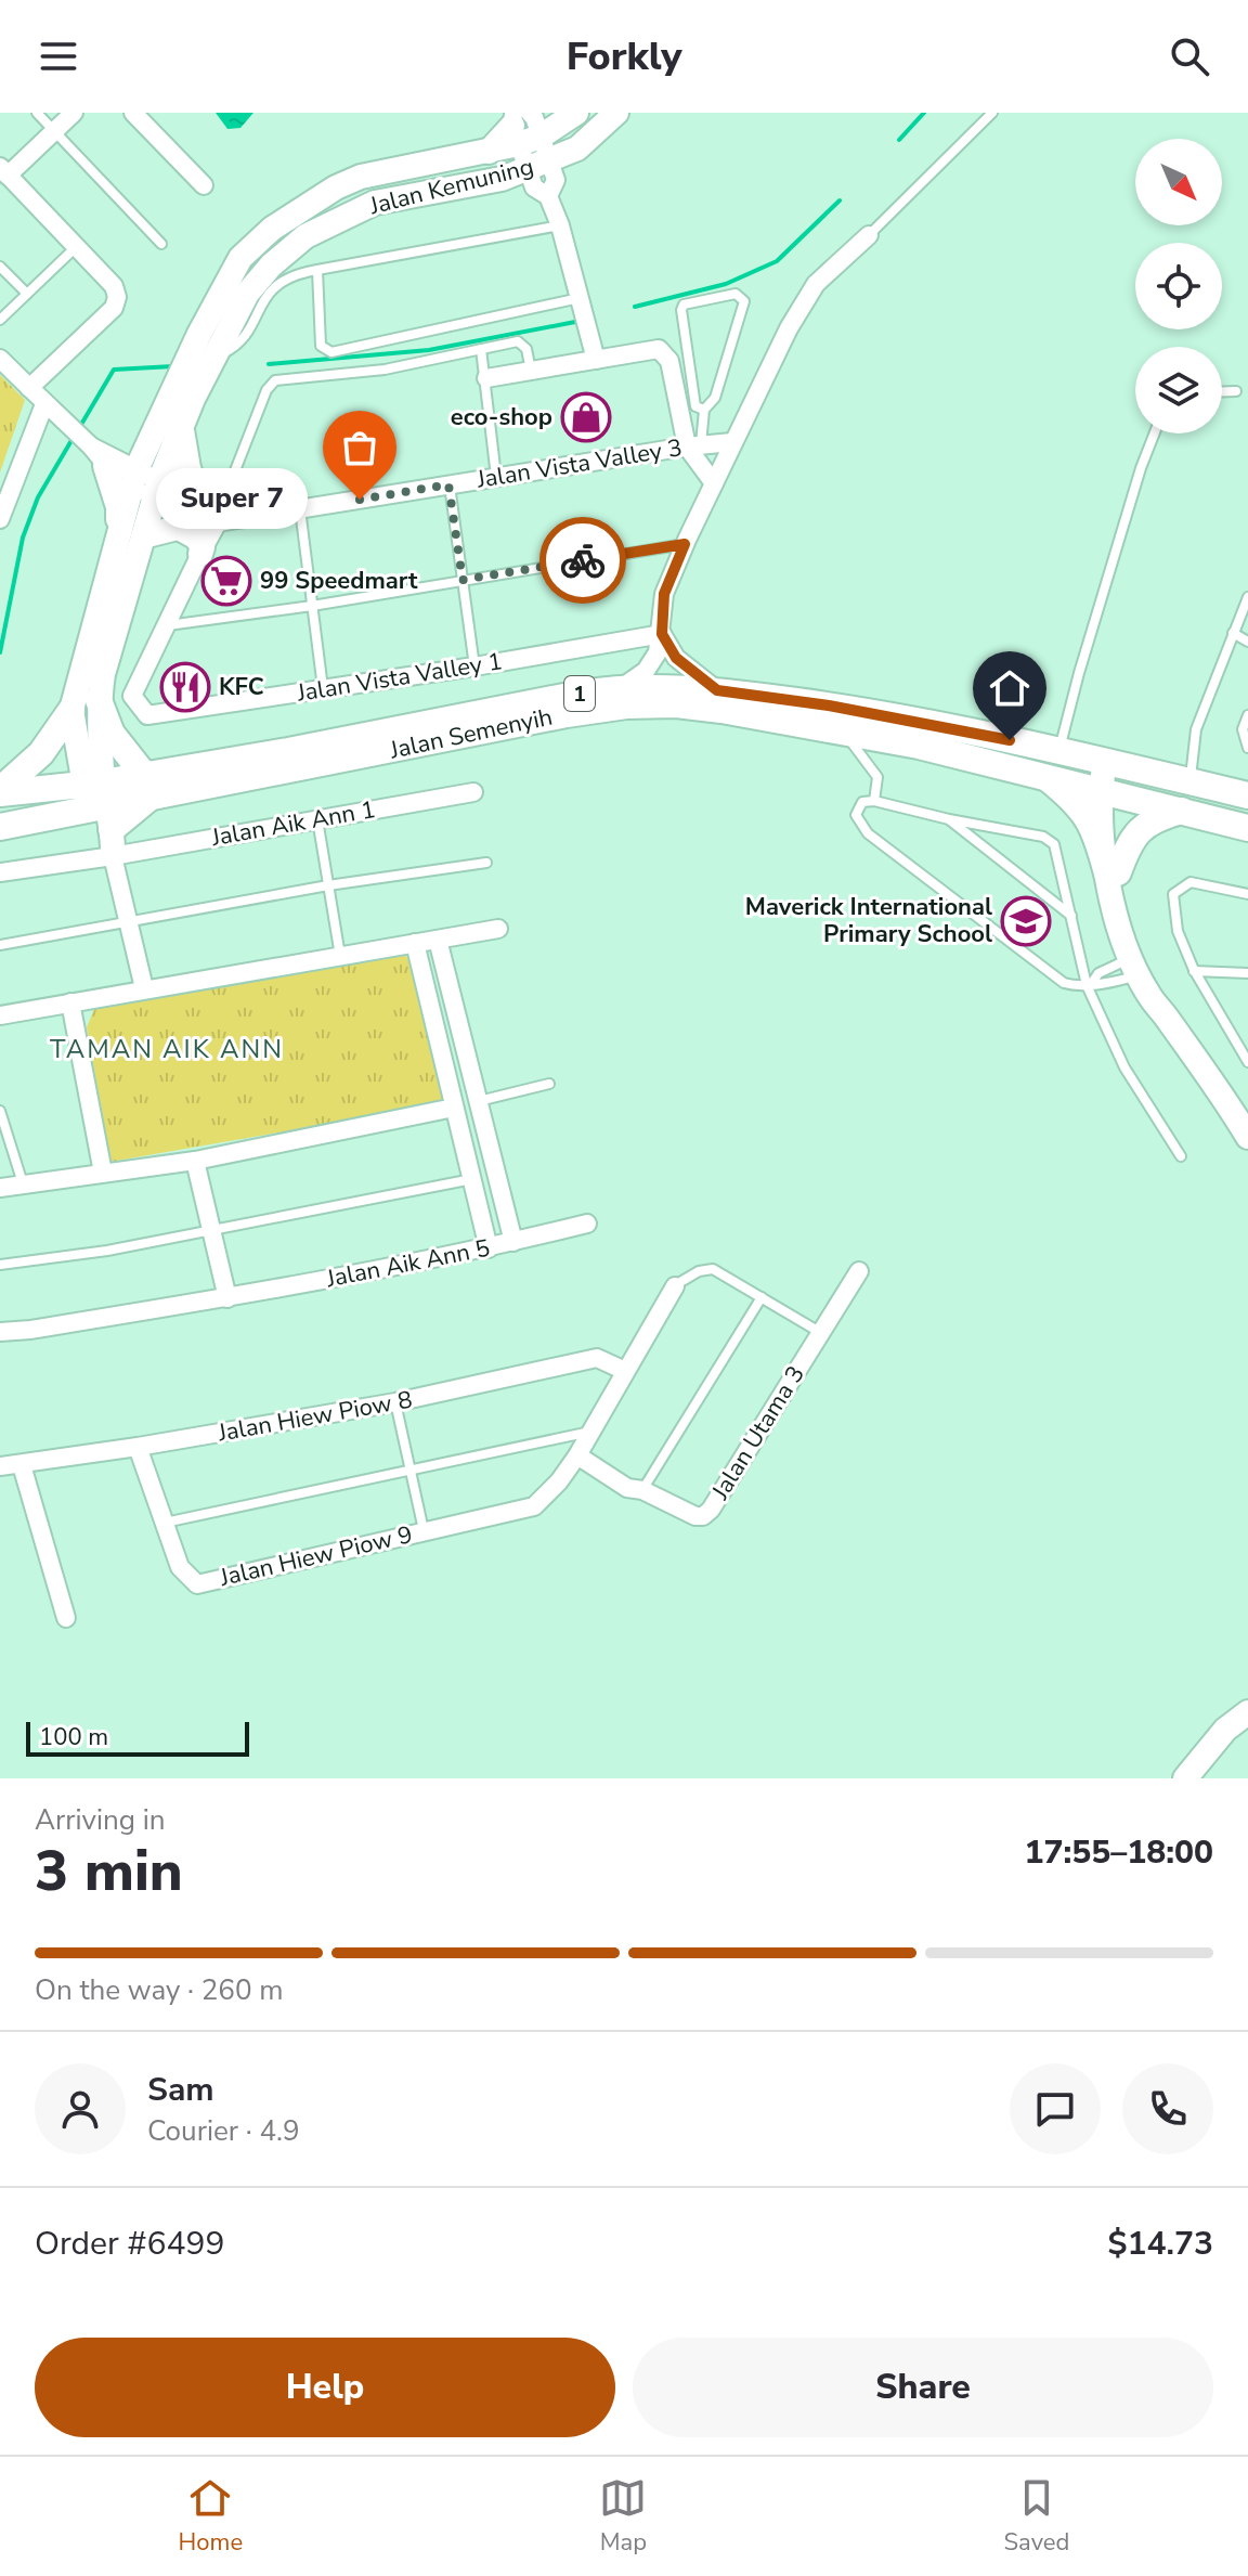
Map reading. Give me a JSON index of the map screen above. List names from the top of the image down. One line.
{"streets":{"main road":["1","Jalan Semenyih"],"street":["Jalan Kemuning","Jalan Vista Valley 3","Jalan Vista Valley 1","Jalan Aik Ann 1","Jalan Aik Ann 5","Jalan Hiew Piow 8","Jalan Utama 3","Jalan Hiew Piow 9"]},"crossings":[["Jalan Kemuning","Jalan Semenyih"],["Jalan Kemuning","Jalan Aik Ann 1"],["Jalan Vista Valley 3","Jalan Vista Valley 1"],["Jalan Semenyih","Jalan Aik Ann 1"],["Jalan Hiew Piow 8","Jalan Hiew Piow 9"],["Jalan Utama 3","Jalan Hiew Piow 9"]],"districts":["TAMAN AIK ANN"],"places":{"shop":["eco-shop"],"other":["Super 7"],"supermarket":["99 Speedmart"],"restaurant":["KFC"],"school or university":["Maverick International Primary School"]},"scale_bar":"100 m","north":"bottom right","page":{"header":"Forkly","bubble":"Super 7","scale":"100 m","heading":["3 min","Arriving in","17:55–18:00"],"panel":["Sam","Courier · 4.9","Order #6499","$14.73"],"bar":"On the way · 260 m","buttons":["Help","Share"],"tabs":["Home","Map","Saved"]}}
